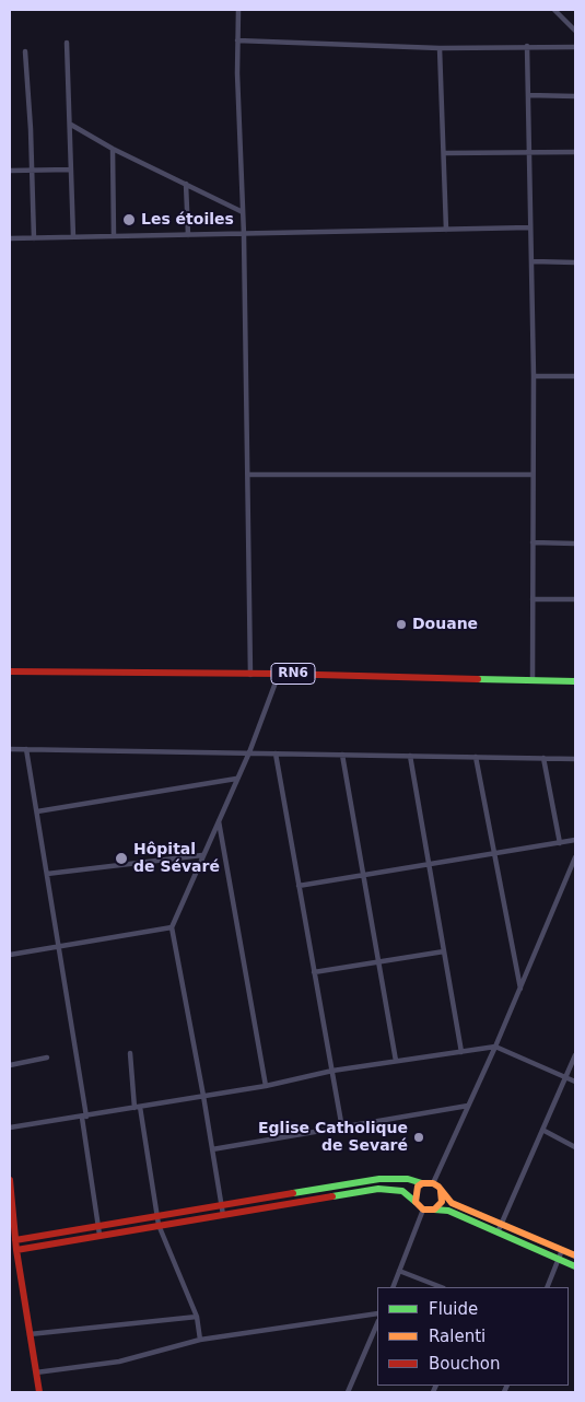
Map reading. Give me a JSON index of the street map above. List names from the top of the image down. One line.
{"streets":{"street":["RN6"]},"places":["Les étoiles","Douane","Hôpital de Sévaré","Eglise Catholique de Sevaré"],"legend":["Fluide","Ralenti","Bouchon"]}
